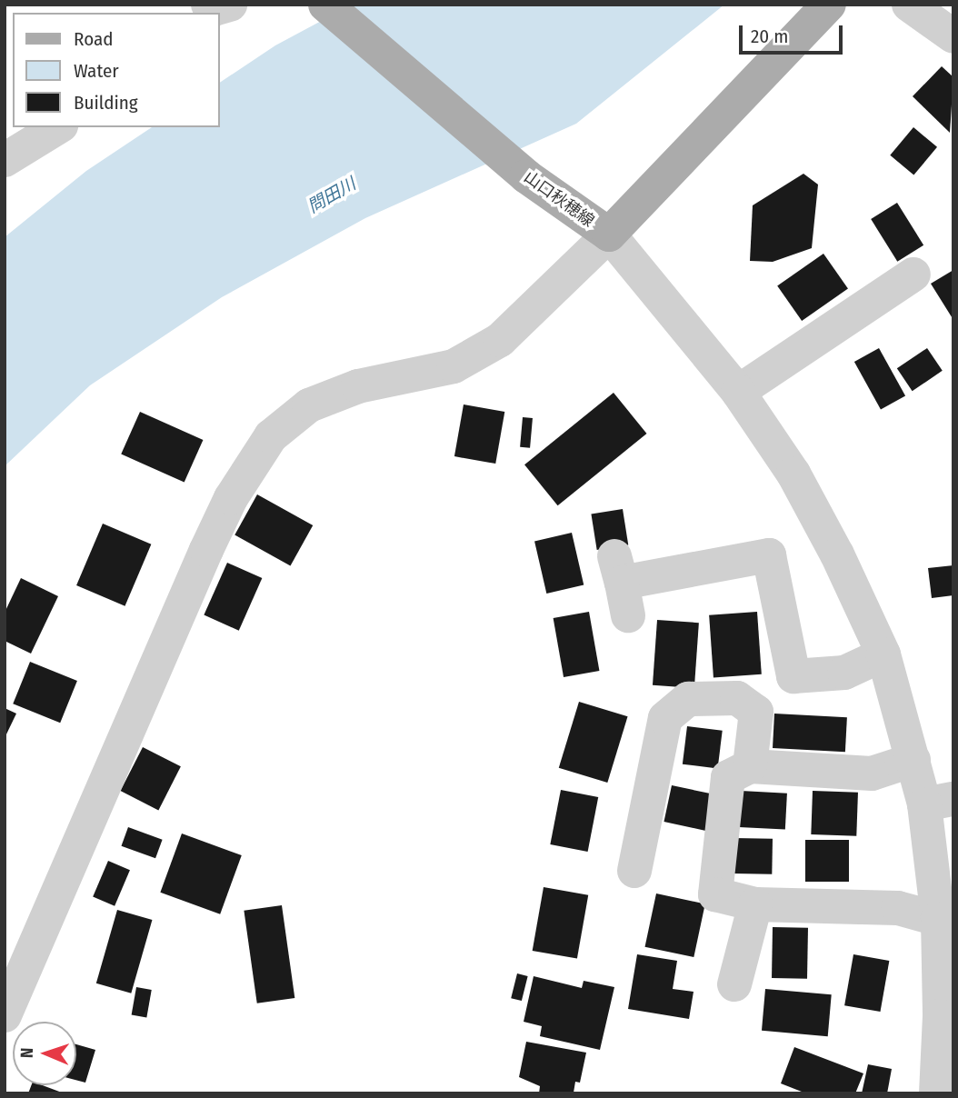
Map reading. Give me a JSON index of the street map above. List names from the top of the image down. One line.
{"streets":{"main road":["山口秋穂線"]},"water":["問田川"],"legend":["Road","Water","Building"],"scale_bar":"20 m","north":"left"}
